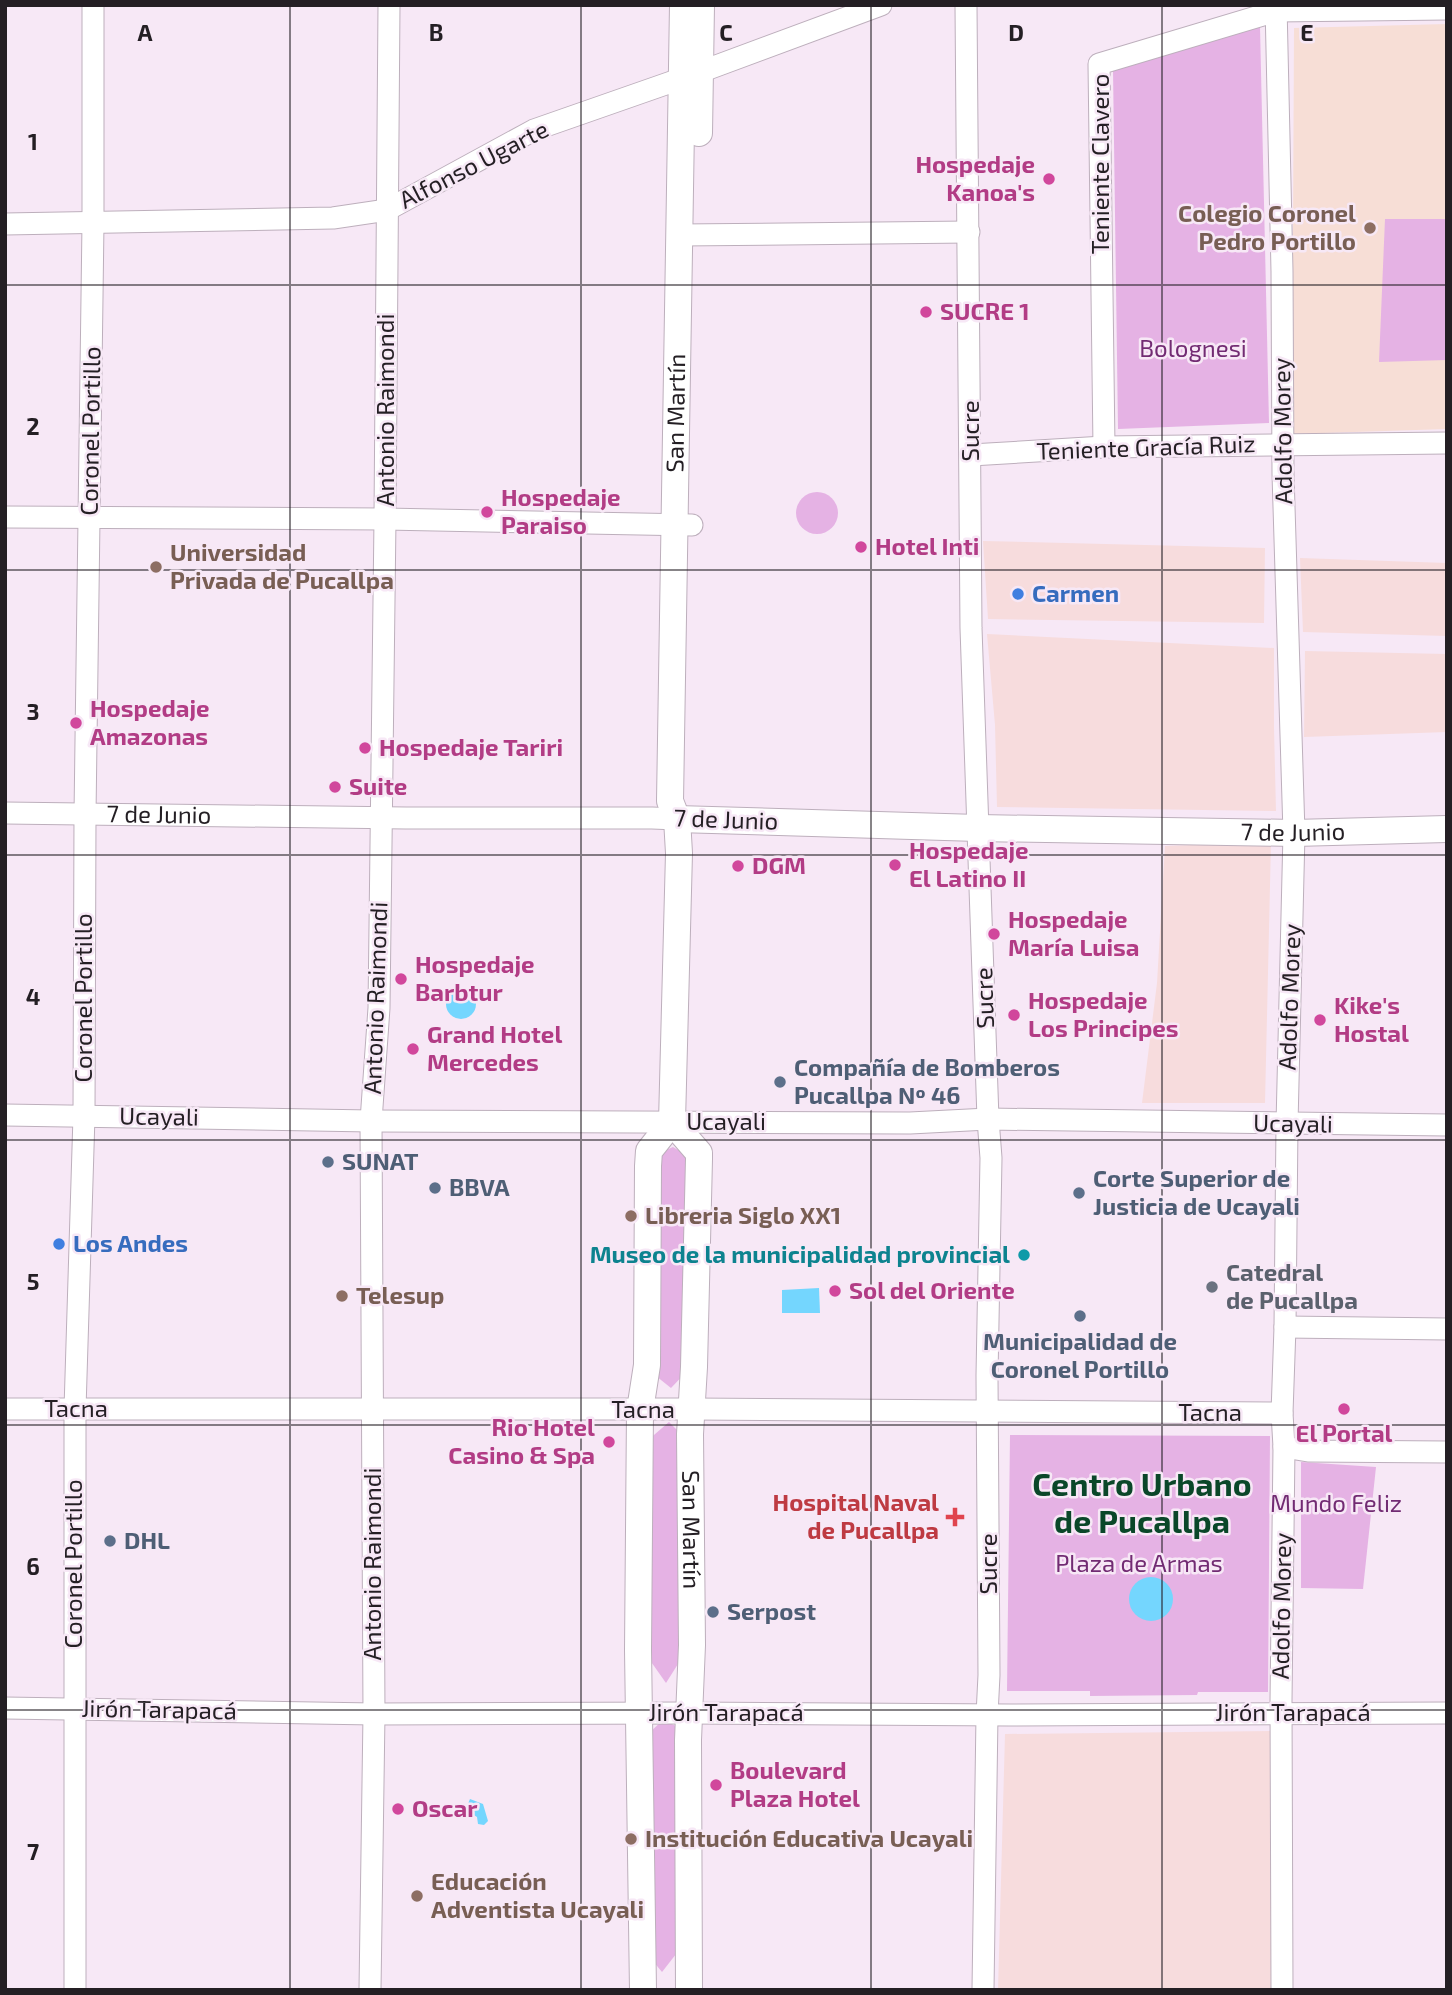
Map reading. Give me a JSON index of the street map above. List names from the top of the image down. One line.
{"streets":{"main road":["San Martín","7 de Junio"],"street":["Teniente Clavero","Alfonso Ugarte","Antonio Raimondi","Coronel Portillo","Sucre","Adolfo Morey","Teniente Gracía Ruiz","Ucayali","Tacna","Jirón Tarapacá"]},"crossings":[["Teniente Clavero","Adolfo Morey"],["Teniente Clavero","Teniente Gracía Ruiz"],["Alfonso Ugarte","Antonio Raimondi"],["Alfonso Ugarte","San Martín"],["Alfonso Ugarte","Coronel Portillo"],["Antonio Raimondi","7 de Junio"],["Antonio Raimondi","Ucayali"],["Antonio Raimondi","Tacna"],["Antonio Raimondi","Jirón Tarapacá"],["San Martín","7 de Junio"],["San Martín","Ucayali"],["San Martín","Tacna"],["San Martín","Jirón Tarapacá"],["Coronel Portillo","7 de Junio"],["Coronel Portillo","Ucayali"],["Coronel Portillo","Tacna"],["Coronel Portillo","Jirón Tarapacá"],["Sucre","Teniente Gracía Ruiz"],["Sucre","7 de Junio"],["Sucre","Ucayali"],["Sucre","Tacna"],["Sucre","Jirón Tarapacá"],["Adolfo Morey","Teniente Gracía Ruiz"],["Adolfo Morey","7 de Junio"],["Adolfo Morey","Ucayali"],["Adolfo Morey","Tacna"],["Adolfo Morey","Jirón Tarapacá"]],"districts":["Centro Urbano de Pucallpa"],"parks":["Bolognesi","Mundo Feliz","Plaza de Armas"],"places":{"other":["Hospedaje Kanoa's","Colegio Coronel Pedro Portillo","SUCRE 1","Hospedaje Paraiso","Hotel Inti","Universidad Privada de Pucallpa","Carmen","Hospedaje Amazonas","Hospedaje Tariri","Suite","Hospedaje El Latino II","DGM","Hospedaje María Luisa","Hospedaje Barbtur","Hospedaje Los Principes","Kike's Hostal","Grand Hotel Mercedes","Compañía de Bomberos Pucallpa Nº 46","SUNAT","BBVA","Corte Superior de Justicia de Ucayali","Libreria Siglo XX1","Los Andes","Museo de la municipalidad provincial","Catedral de Pucallpa","Sol del Oriente","Telesup","Municipalidad de Coronel Portillo","El Portal","Rio Hotel Casino & Spa","DHL","Serpost","Boulevard Plaza Hotel","Oscar","Institución Educativa Ucayali","Educación Adventista Ucayali"],"health":["Hospital Naval de Pucallpa"]},"grid":{"columns":["A","B","C","D","E"],"rows":["1","2","3","4","5","6","7"]}}
